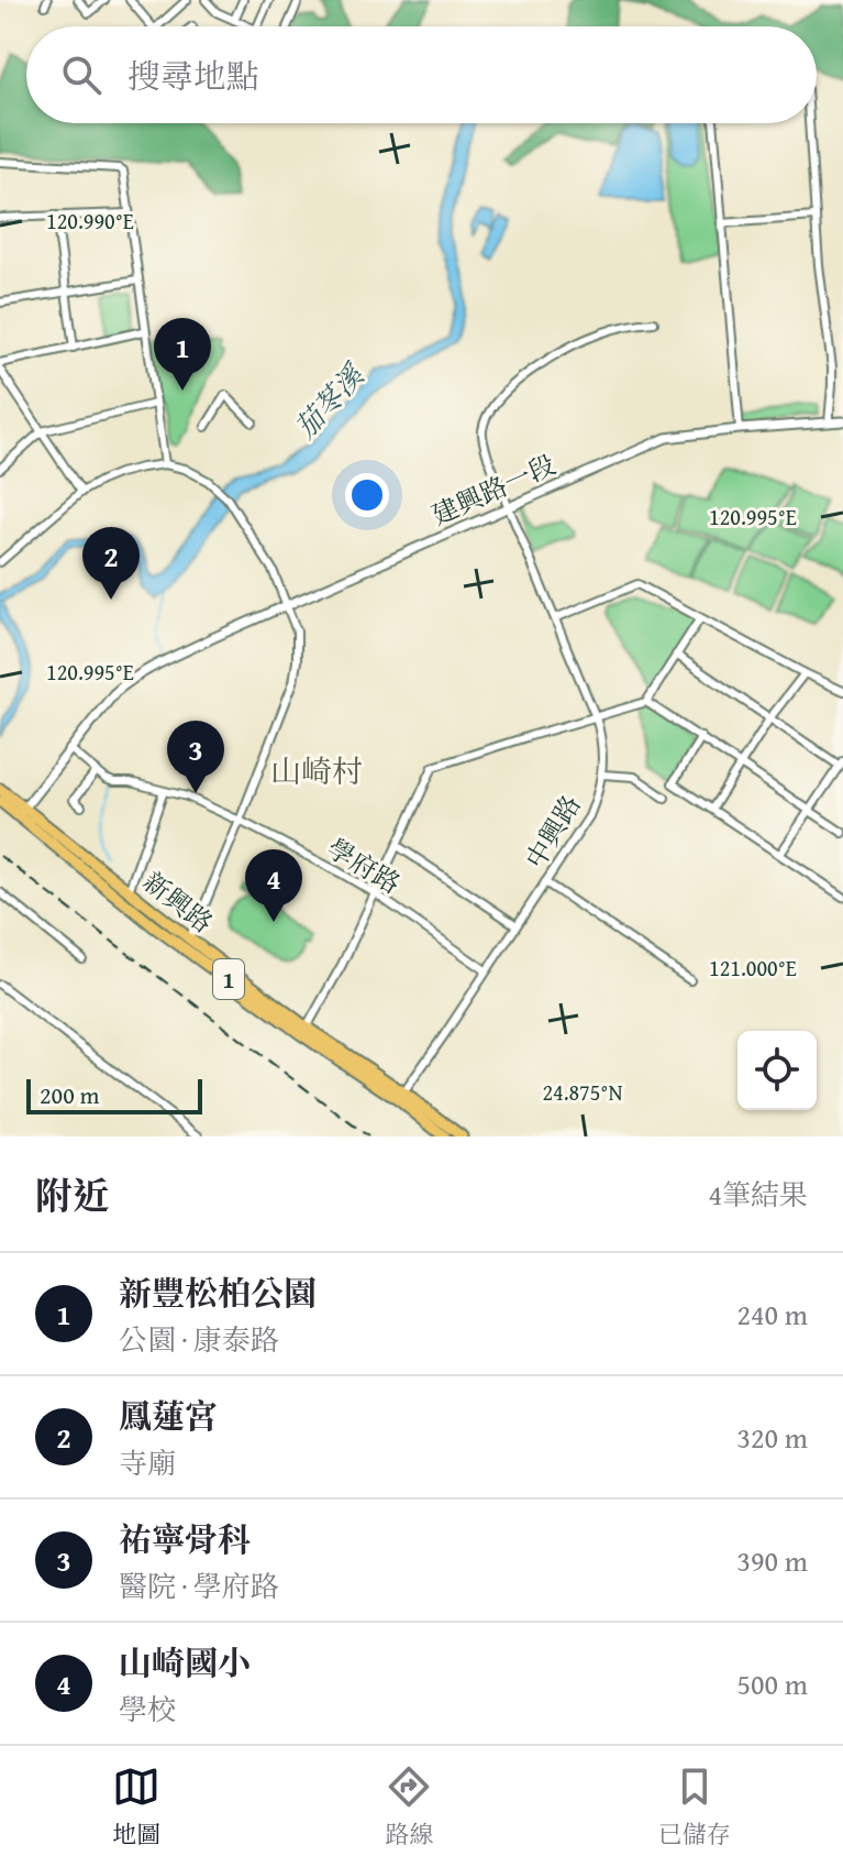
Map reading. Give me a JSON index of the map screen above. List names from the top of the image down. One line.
{"streets":{"main road":["新興路","1"],"street":["建興路一段","中興路","學府路"]},"crossings":[["建興路一段","中興路"],["建興路一段","學府路"],["建興路一段","新興路"],["中興路","學府路"],["中興路","新興路"]],"districts":["山崎村"],"water":["茄苳溪"],"scale_bar":"200 m","page":{"search":"搜尋地點","pins":["1","2","3","4"],"scale":"200 m","heading":["附近","4筆結果"],"list":[{"mark":"1","name":"新豐松柏公園","note":"公園 · 康泰路","value":"240 m"},{"mark":"2","name":"鳳蓮宮","note":"寺廟","value":"320 m"},{"mark":"3","name":"祐寧骨科","note":"醫院 · 學府路","value":"390 m"},{"mark":"4","name":"山崎國小","note":"學校","value":"500 m"}],"nav":["地圖","路線","已儲存"]},"coordinates":["120.990°E","120.995°E","121.000°E","24.875°N"]}
